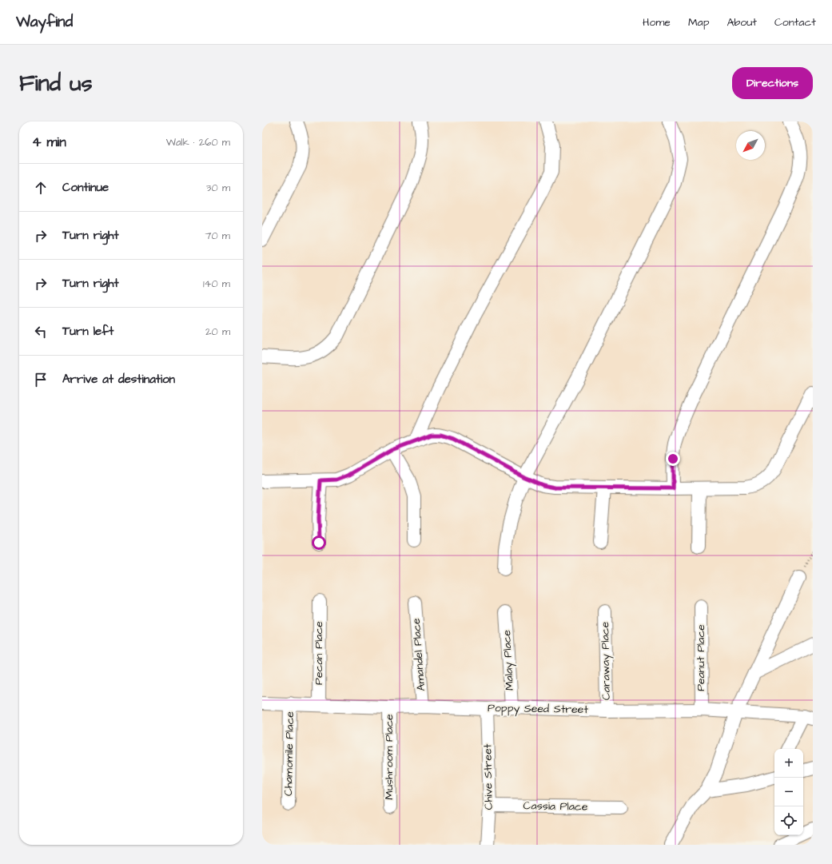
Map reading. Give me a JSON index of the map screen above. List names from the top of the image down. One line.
{"streets":{"street":["Pecan Place","Amandel Place","Peanut Place","Malay Place","Caraway Place","Poppy Seed Street","Chamomile Place","Mushroom Place","Chive Street","Cassia Place"]},"crossings":[["Pecan Place","Poppy Seed Street"],["Amandel Place","Poppy Seed Street"],["Peanut Place","Poppy Seed Street"],["Malay Place","Poppy Seed Street"],["Caraway Place","Poppy Seed Street"],["Poppy Seed Street","Chamomile Place"],["Poppy Seed Street","Mushroom Place"],["Poppy Seed Street","Chive Street"],["Chive Street","Cassia Place"]],"north":"bottom left","page":{"header":"Wayfind","nav":["Home","Map","About","Contact"],"buttons":"Directions","title":"Find us","heading":["4 min","Walk · 260 m"],"list":[["Continue","30 m"],["Turn right","70 m"],["Turn right","140 m"],["Turn left","20 m"],"Arrive at destination"],"map_buttons":["+","−"]}}
